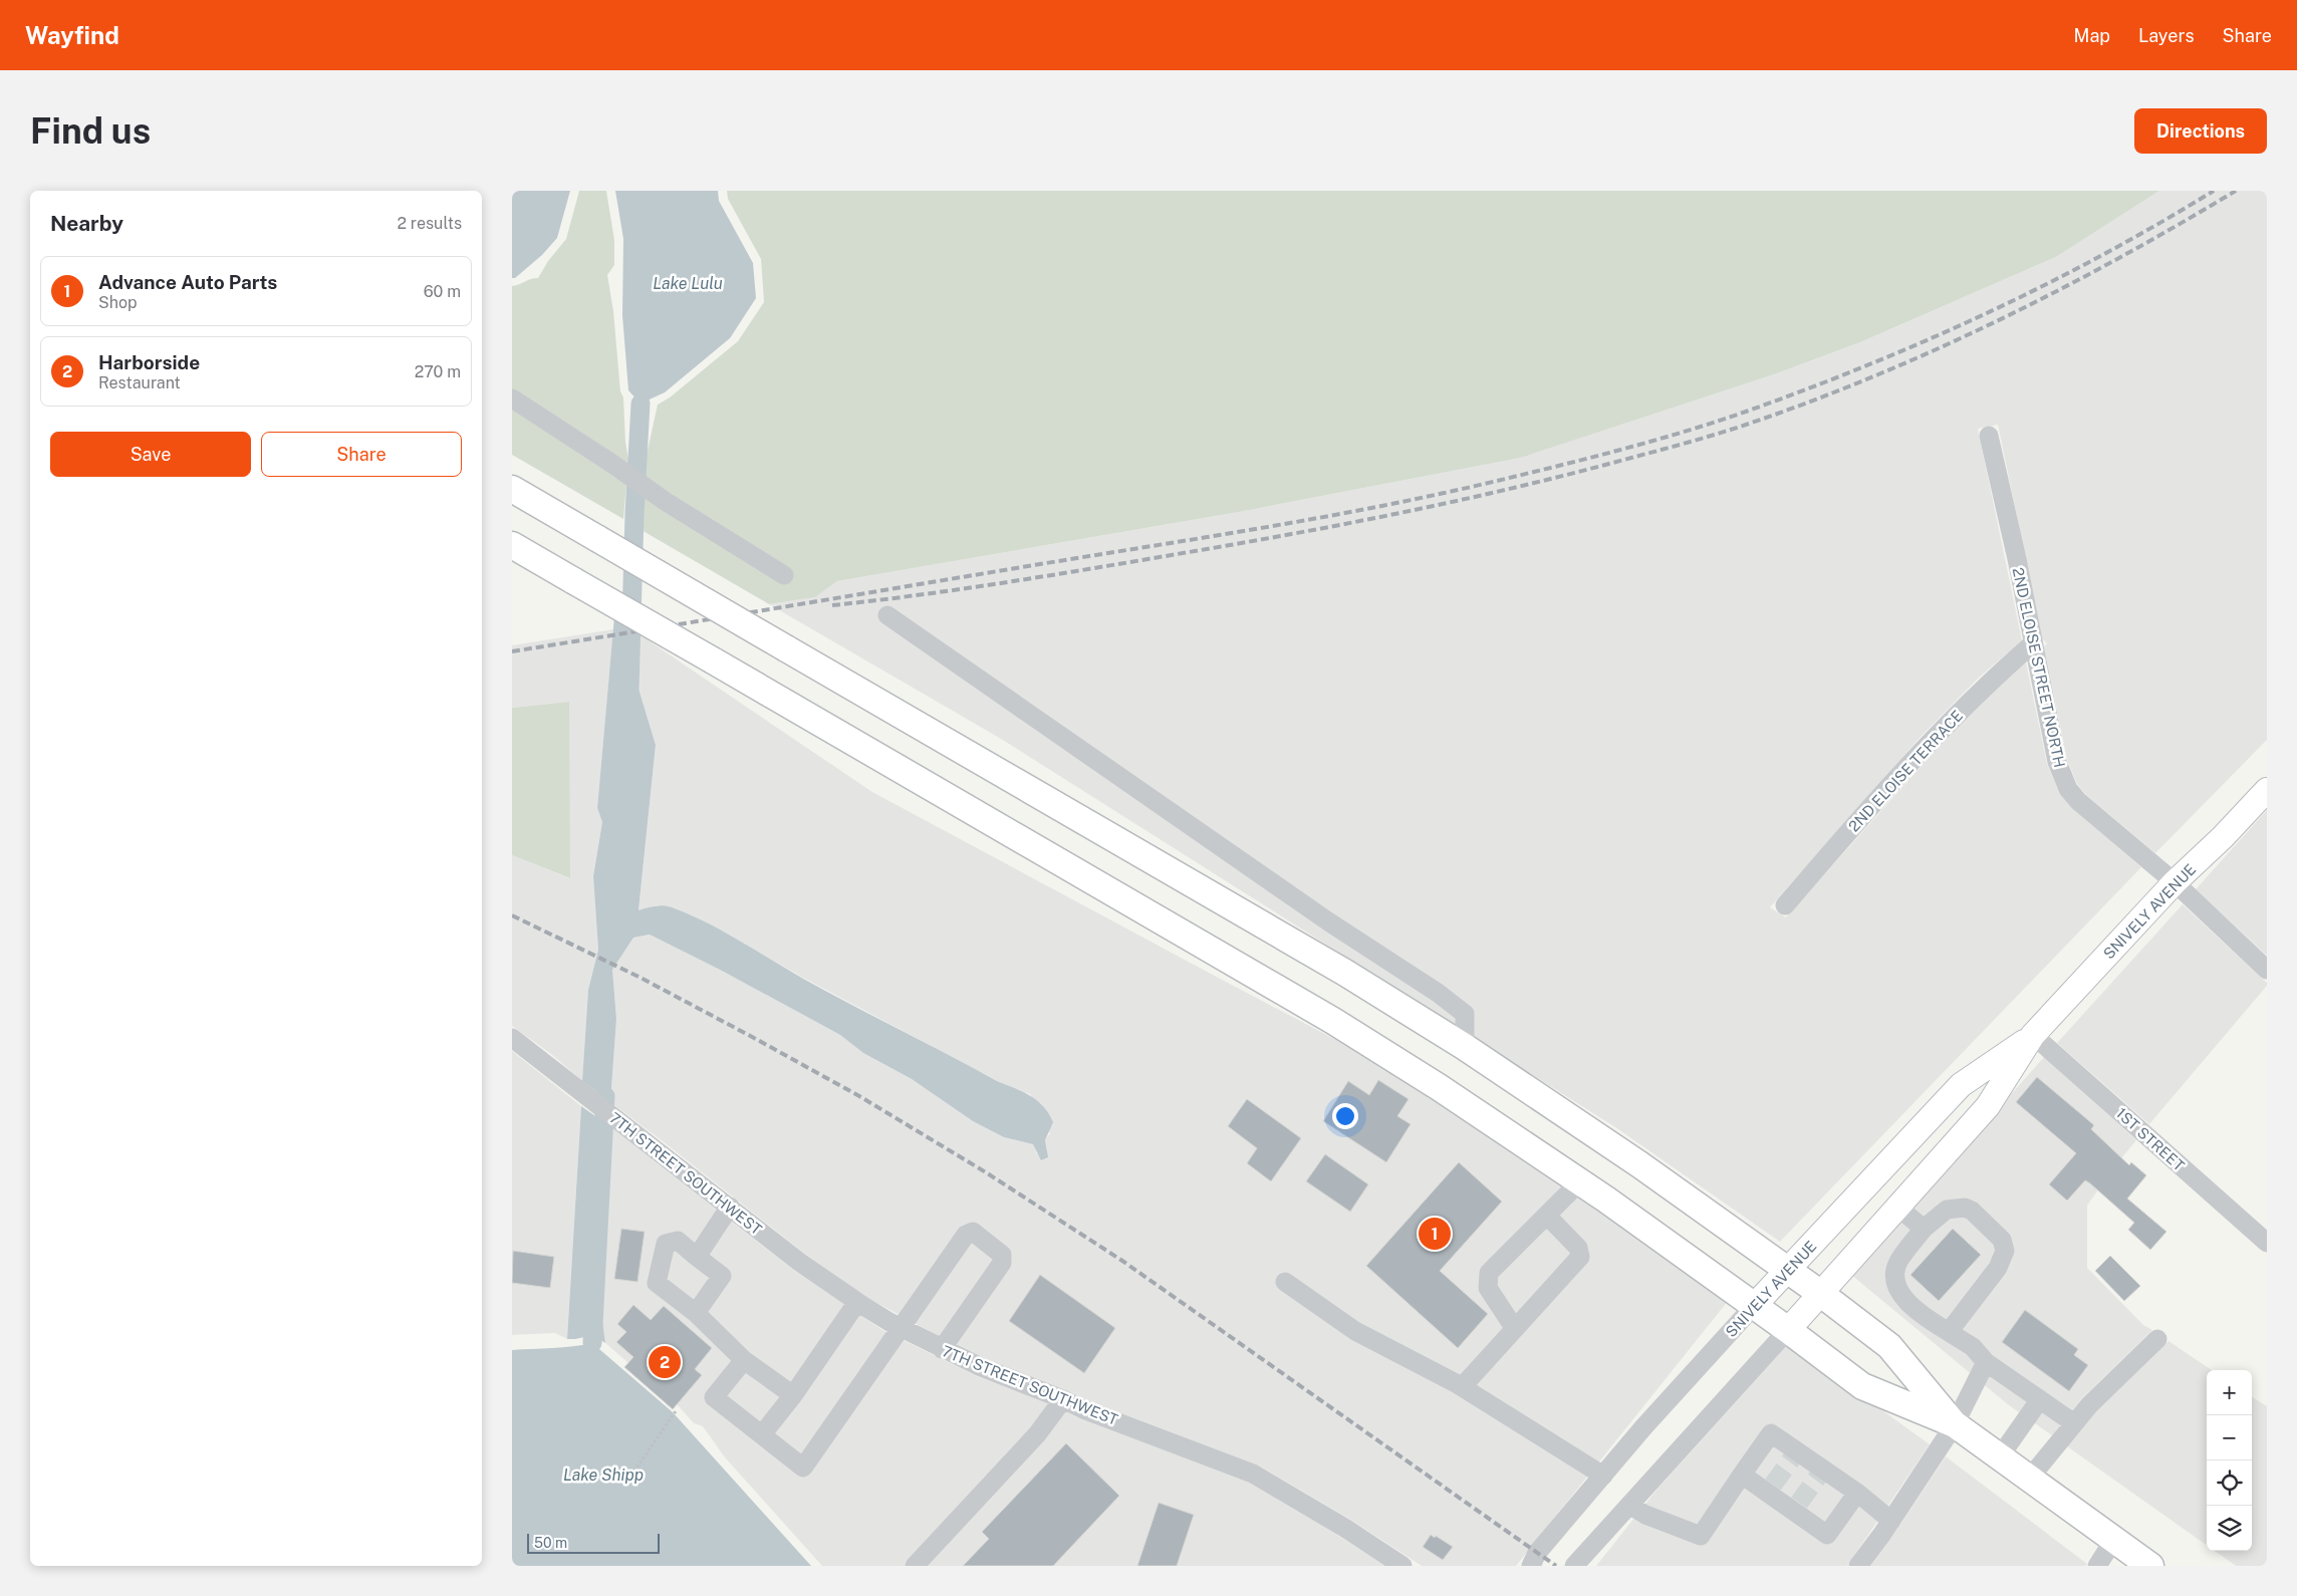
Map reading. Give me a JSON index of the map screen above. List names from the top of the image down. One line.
{"streets":{"main road":["SNIVELY AVENUE"],"street":["2ND ELOISE STREET NORTH","2ND ELOISE TERRACE","1ST STREET","7TH STREET SOUTHWEST"]},"crossings":[["2ND ELOISE STREET NORTH","2ND ELOISE TERRACE"],["2ND ELOISE STREET NORTH","SNIVELY AVENUE"],["SNIVELY AVENUE","1ST STREET"]],"water":["Lake Lulu","Lake Shipp"],"scale_bar":"50 m","page":{"header":"Wayfind","nav":["Map","Layers","Share"],"buttons":["Directions",["Save","Share"]],"title":"Find us","heading":["Nearby","2 results"],"list":[{"mark":"1","name":"Advance Auto Parts","note":"Shop","value":"60 m"},{"mark":"2","name":"Harborside","note":"Restaurant","value":"270 m"}],"pins":["1","2"],"map_buttons":["+","−"],"scale":"50 m"}}
